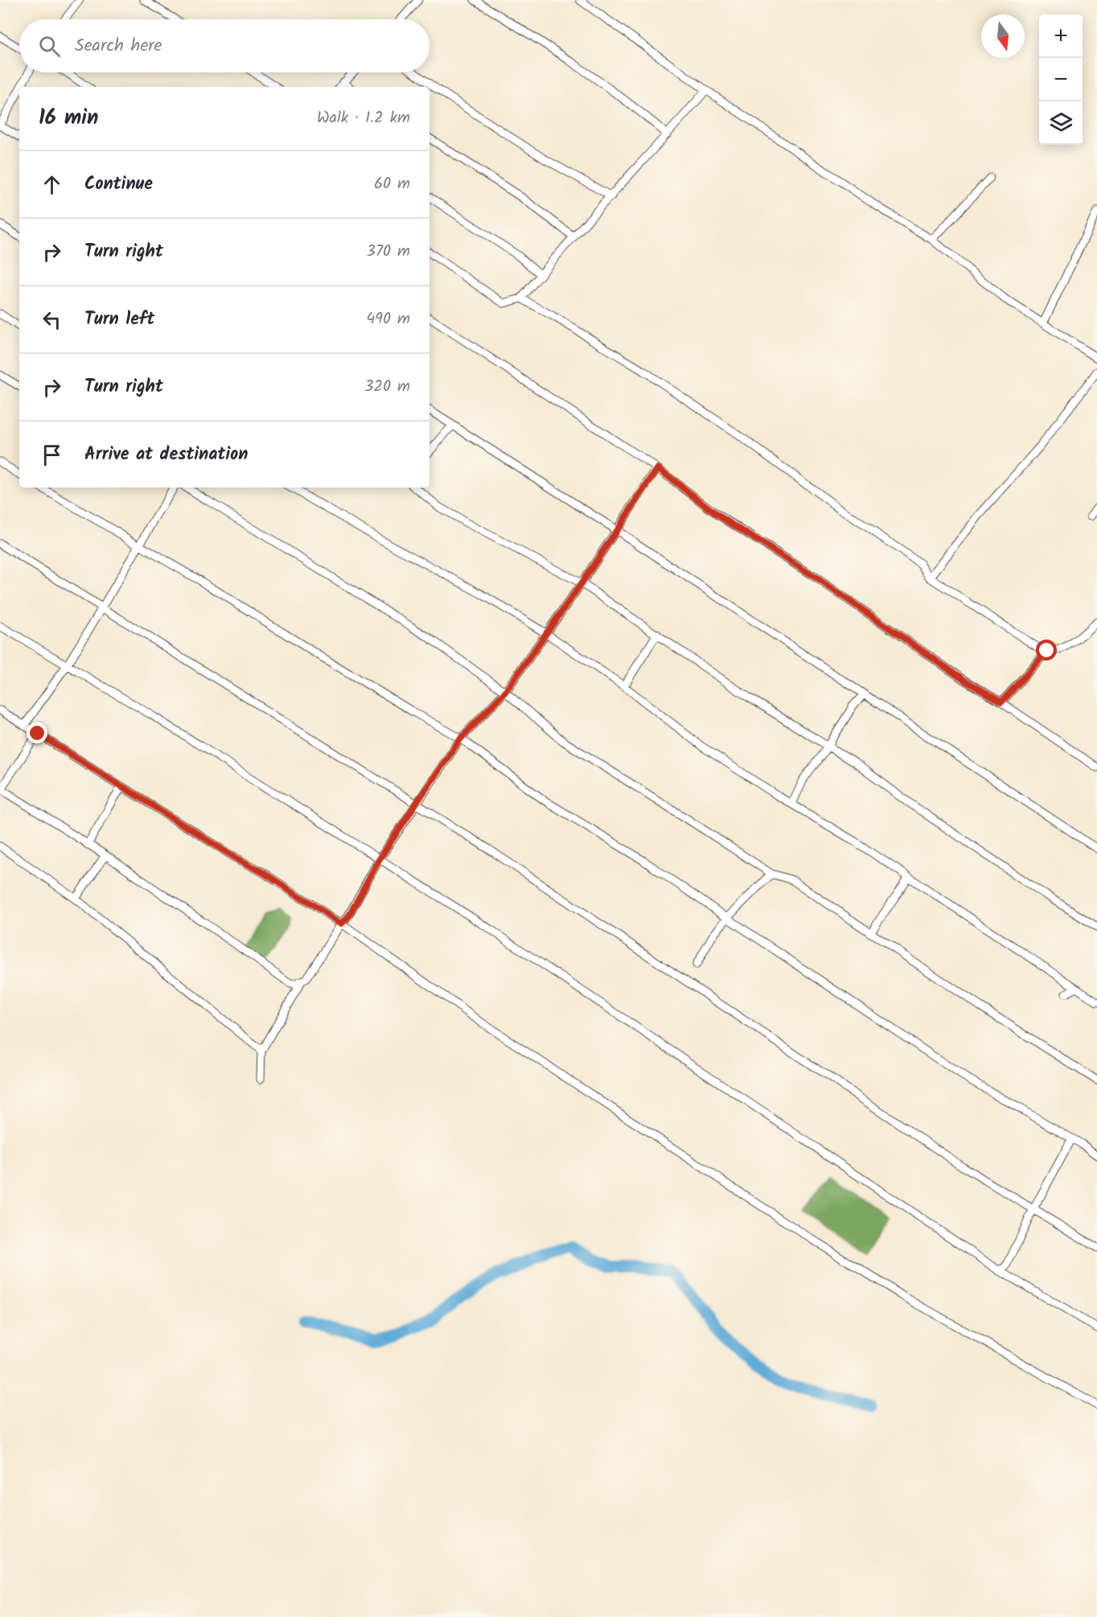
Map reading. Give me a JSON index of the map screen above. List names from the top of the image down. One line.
{"north":"bottom","page":{"map_buttons":["+","−"],"search":"Search here","heading":["16 min","Walk · 1.2 km"],"list":[["Continue","60 m"],["Turn right","370 m"],["Turn left","490 m"],["Turn right","320 m"],"Arrive at destination"]}}
